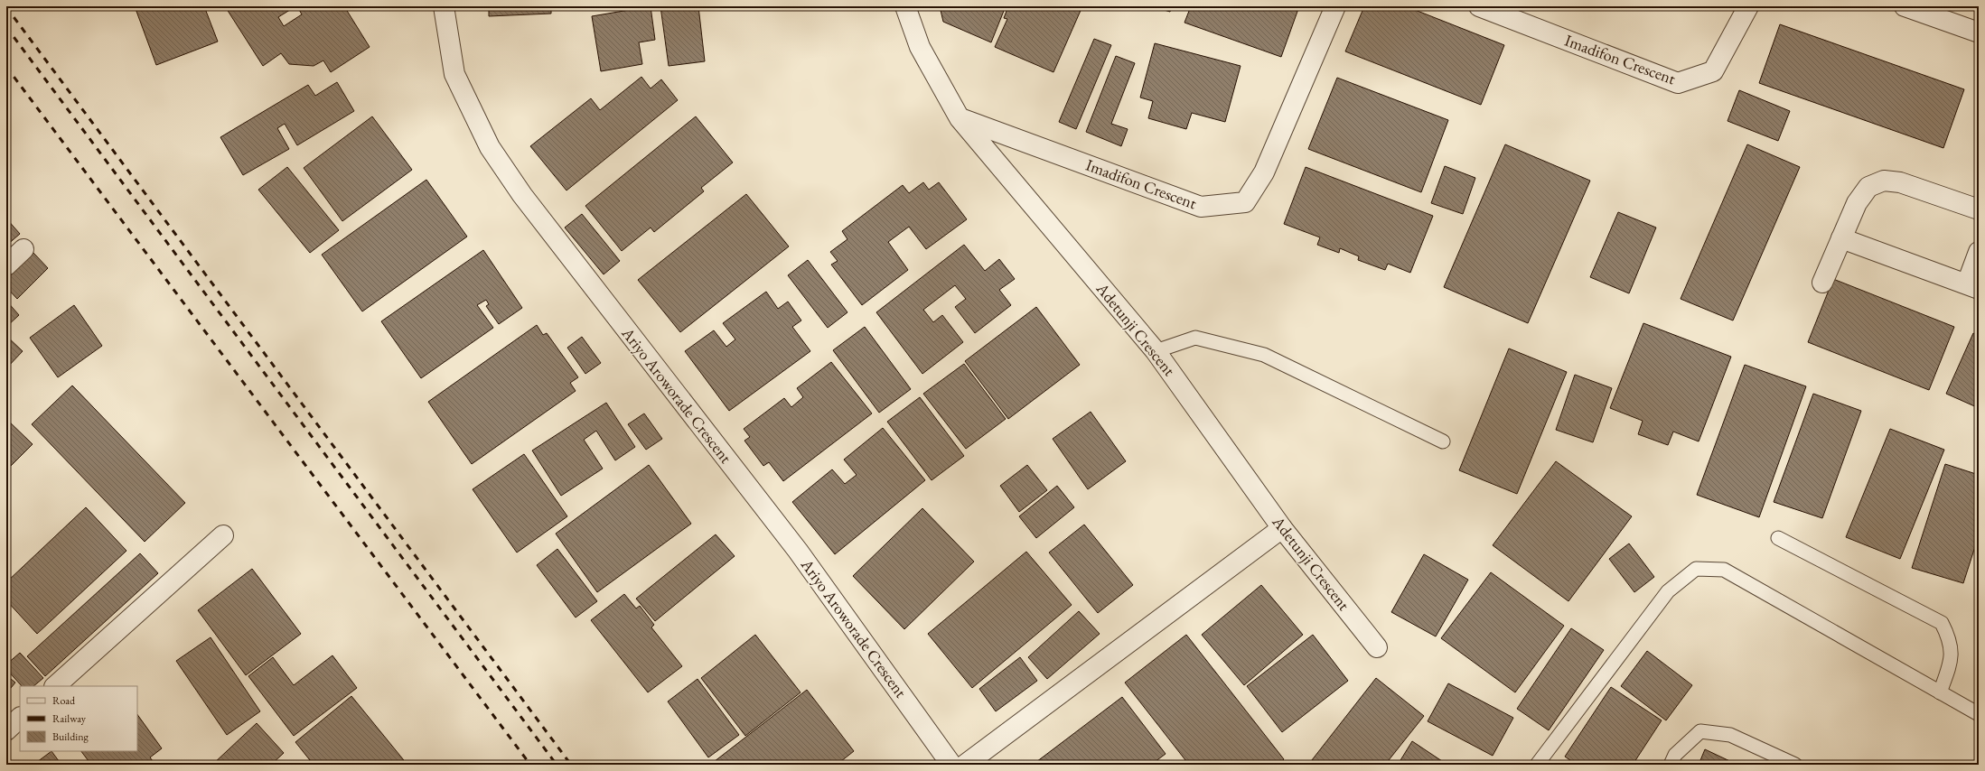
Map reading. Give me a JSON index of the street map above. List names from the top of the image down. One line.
{"streets":{"street":["Imadifon Crescent","Adetunji Crescent","Ariyo Aroworade Crescent"]},"crossings":[["Imadifon Crescent","Adetunji Crescent"]],"legend":["Road","Railway","Building"]}
